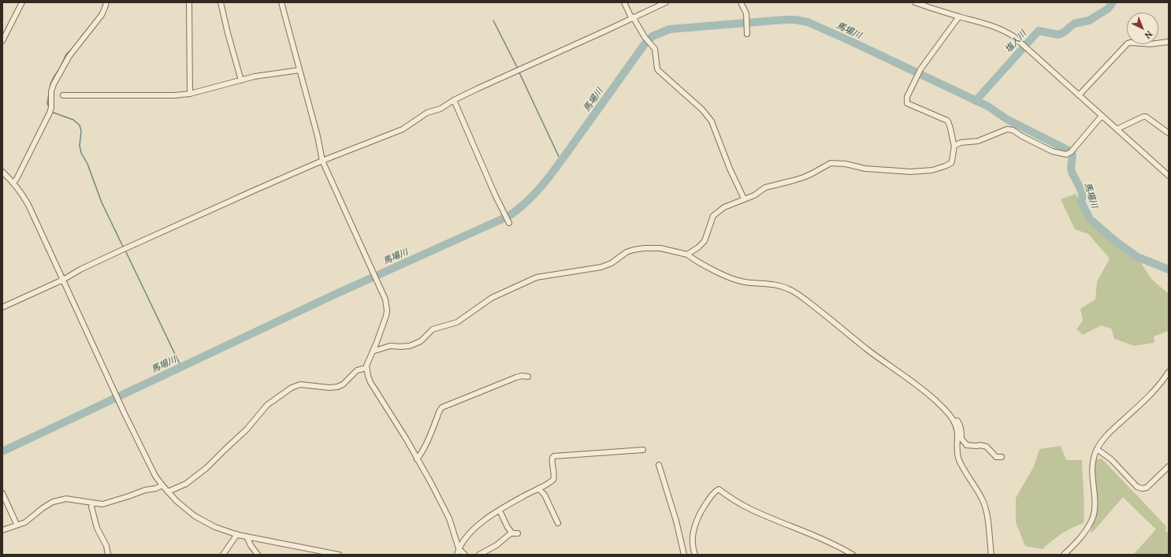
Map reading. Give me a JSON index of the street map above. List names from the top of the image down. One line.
{"water":["馬場川","塩入川"],"north":"bottom right"}
